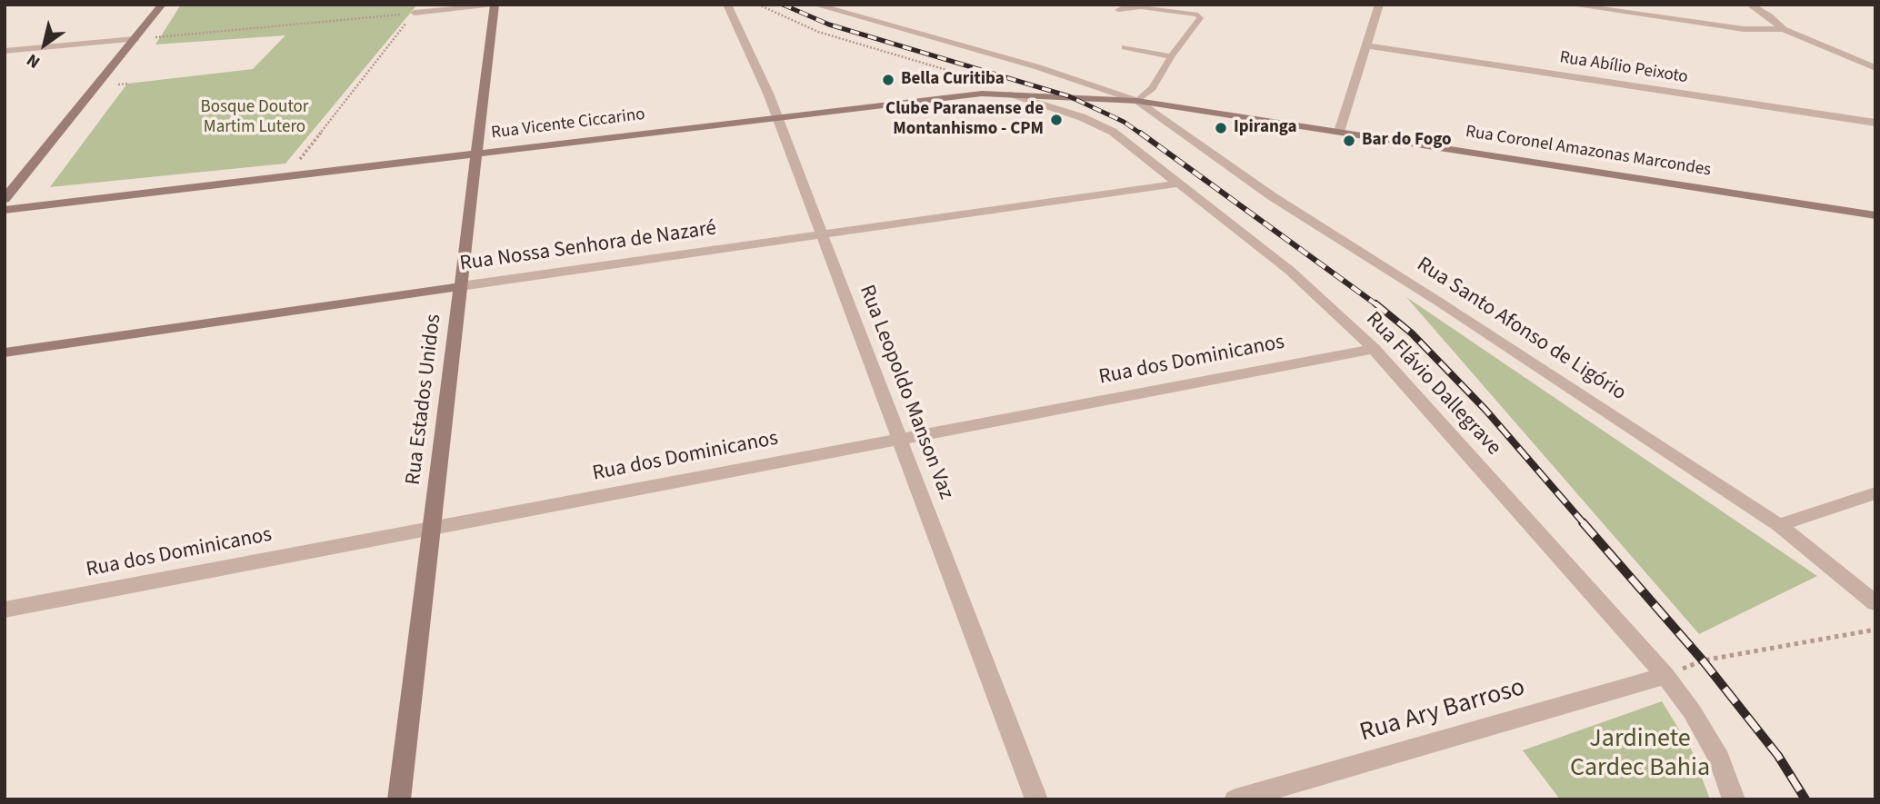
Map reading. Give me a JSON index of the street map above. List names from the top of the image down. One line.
{"streets":{"street":["Rua Abílio Peixoto","Rua Vicente Ciccarino","Rua Coronel Amazonas Marcondes","Rua Nossa Senhora de Nazaré","Rua Santo Afonso de Ligório","Rua dos Dominicanos","Rua Flávio Dallegrave","Rua Leopoldo Manson Vaz","Rua Estados Unidos","Rua Ary Barroso"]},"crossings":[["Rua Vicente Ciccarino","Rua Coronel Amazonas Marcondes"],["Rua Vicente Ciccarino","Rua Santo Afonso de Ligório"],["Rua Vicente Ciccarino","Rua Flávio Dallegrave"],["Rua Vicente Ciccarino","Rua Leopoldo Manson Vaz"],["Rua Vicente Ciccarino","Rua Estados Unidos"],["Rua Coronel Amazonas Marcondes","Rua Santo Afonso de Ligório"],["Rua Nossa Senhora de Nazaré","Rua Flávio Dallegrave"],["Rua Nossa Senhora de Nazaré","Rua Leopoldo Manson Vaz"],["Rua Nossa Senhora de Nazaré","Rua Estados Unidos"],["Rua dos Dominicanos","Rua Flávio Dallegrave"],["Rua dos Dominicanos","Rua Leopoldo Manson Vaz"],["Rua dos Dominicanos","Rua Estados Unidos"],["Rua Flávio Dallegrave","Rua Ary Barroso"]],"parks":["Bosque Doutor Martim Lutero","Jardinete Cardec Bahia"],"places":["Bella Curitiba","Clube Paranaense de Montanhismo - CPM","Ipiranga","Bar do Fogo"],"north":"bottom left"}
